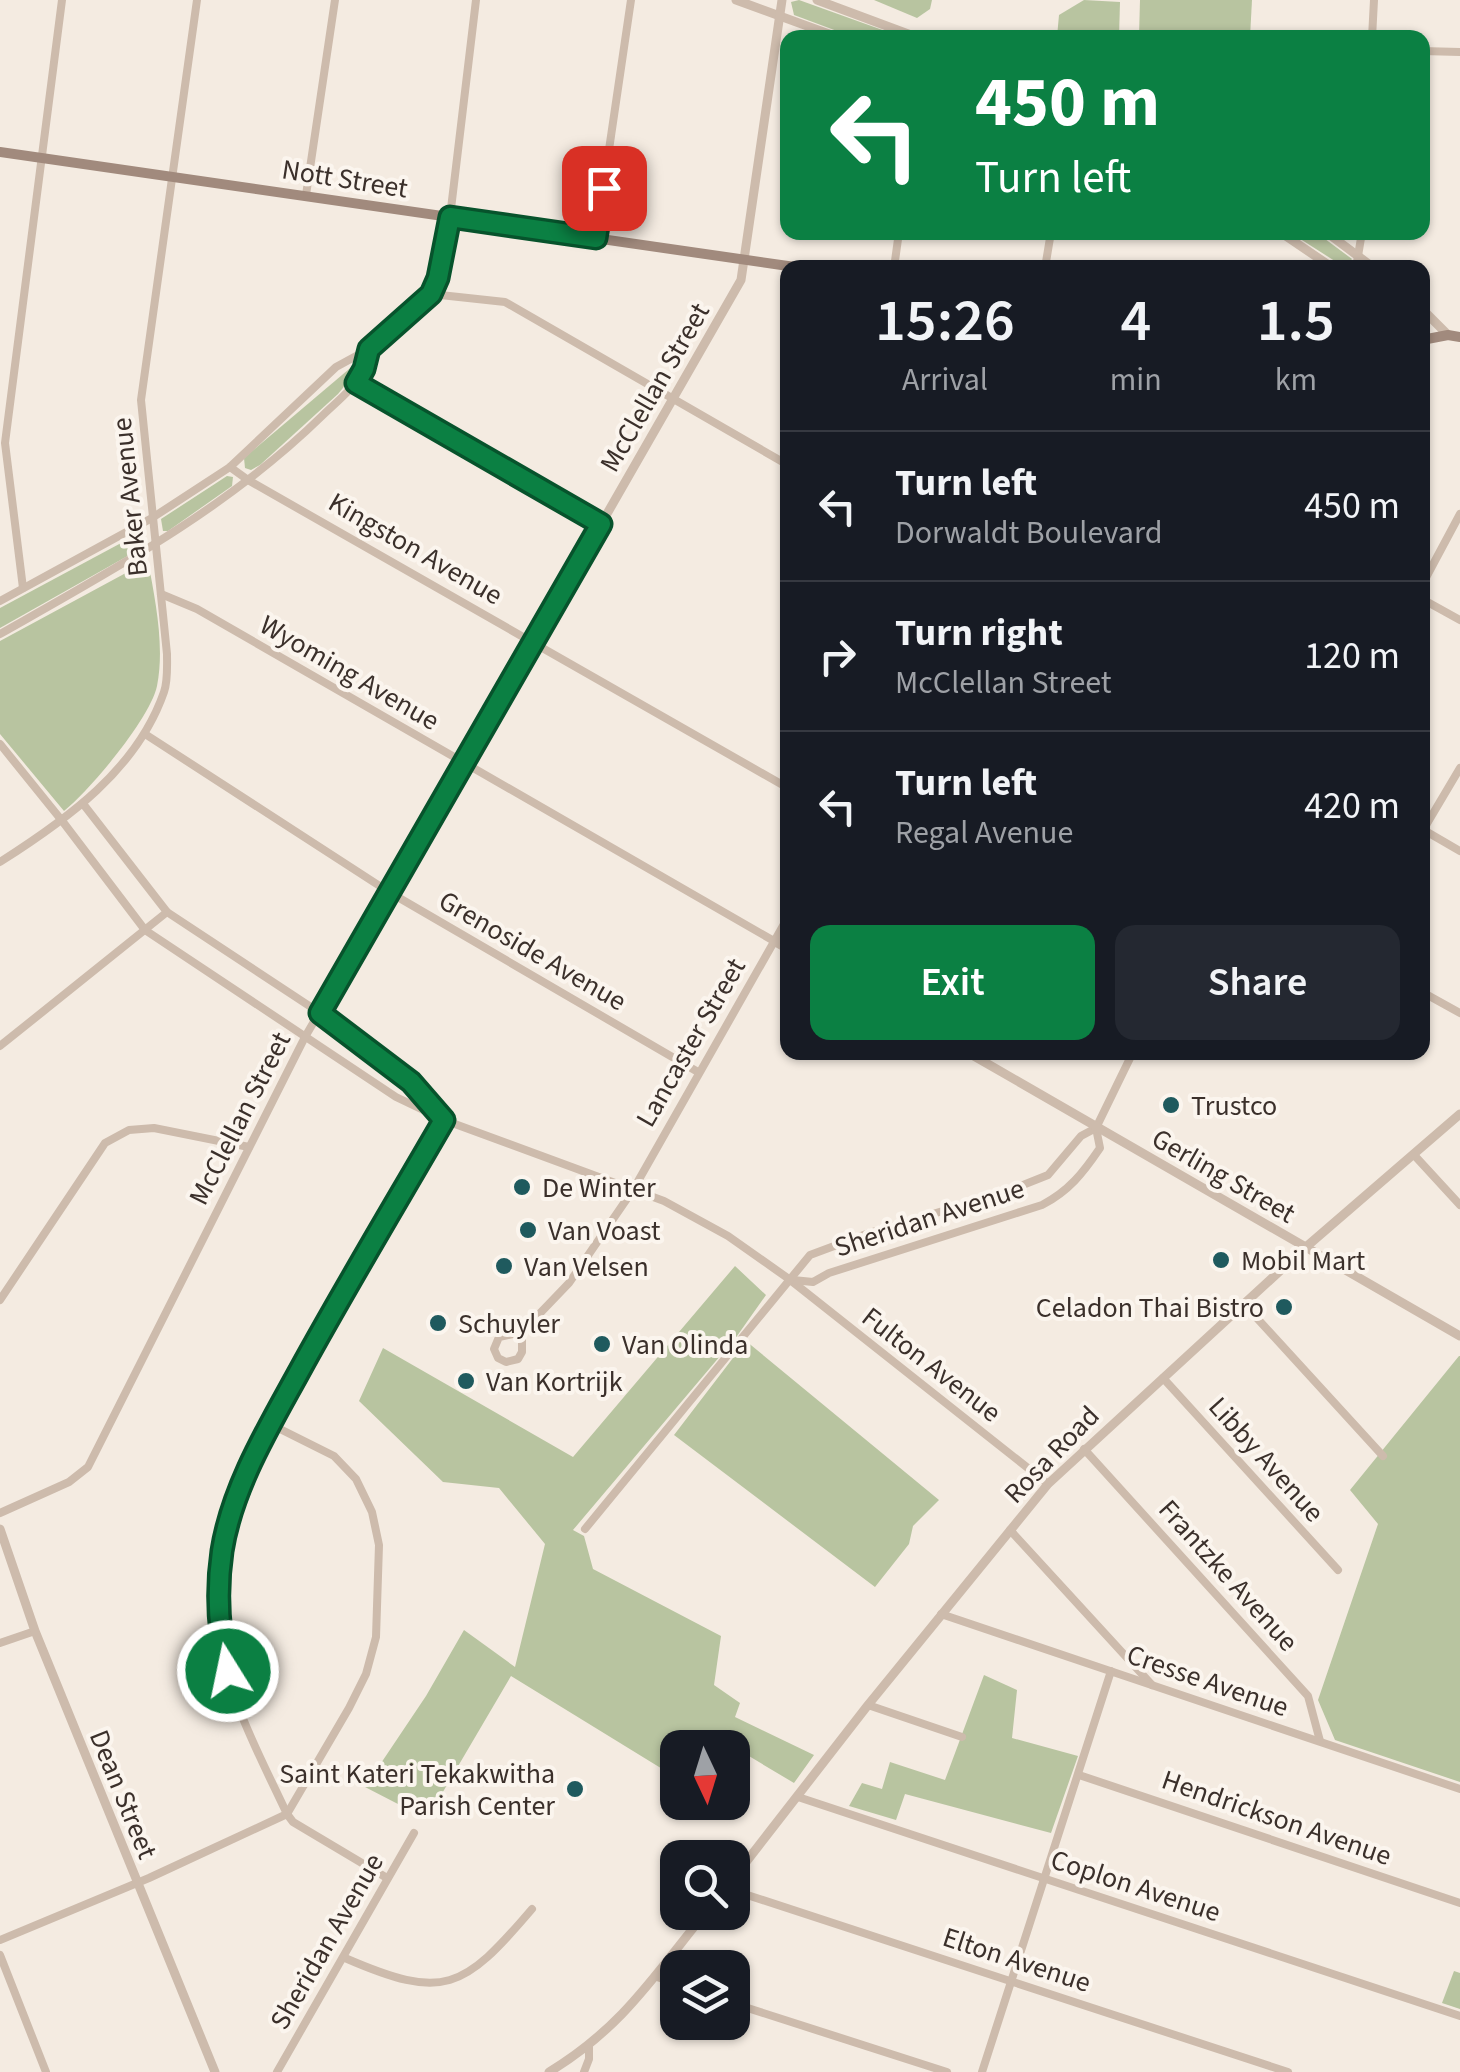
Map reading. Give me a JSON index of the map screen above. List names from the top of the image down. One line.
{"streets":{"main road":["Nott Street"],"street":["McClellan Street","Baker Avenue","Kingston Avenue","Wyoming Avenue","Grenoside Avenue","Lancaster Street","Gerling Street","Sheridan Avenue","Fulton Avenue","Rosa Road","Libby Avenue","Frantzke Avenue","Cresse Avenue","Dean Street","Hendrickson Avenue","Coplon Avenue","Elton Avenue"]},"crossings":[["Nott Street","McClellan Street"],["Nott Street","Baker Avenue"],["McClellan Street","Kingston Avenue"],["McClellan Street","Wyoming Avenue"],["McClellan Street","Grenoside Avenue"],["McClellan Street","Fulton Avenue"],["Baker Avenue","Wyoming Avenue"],["Baker Avenue","Grenoside Avenue"],["Baker Avenue","Fulton Avenue"],["Wyoming Avenue","Lancaster Street"],["Grenoside Avenue","Lancaster Street"],["Lancaster Street","Fulton Avenue"],["Gerling Street","Sheridan Avenue"],["Gerling Street","Rosa Road"],["Sheridan Avenue","Fulton Avenue"],["Fulton Avenue","Rosa Road"],["Rosa Road","Libby Avenue"],["Rosa Road","Frantzke Avenue"],["Rosa Road","Cresse Avenue"],["Rosa Road","Coplon Avenue"],["Frantzke Avenue","Cresse Avenue"]],"places":["Trustco","De Winter","Van Voast","Mobil Mart","Van Velsen","Celadon Thai Bistro","Schuyler","Van Olinda","Van Kortrijk","Saint Kateri Tekakwitha Parish Center"],"north":"bottom","page":{"turn":["450 m","Turn left"],"eta":["15:26","Arrival","4","min","1.5","km"],"list":[{"name":"Turn left","note":"Dorwaldt Boulevard","value":"450 m"},{"name":"Turn right","note":"McClellan Street","value":"120 m"},{"name":"Turn left","note":"Regal Avenue","value":"420 m"}],"buttons":["Exit","Share"]}}
